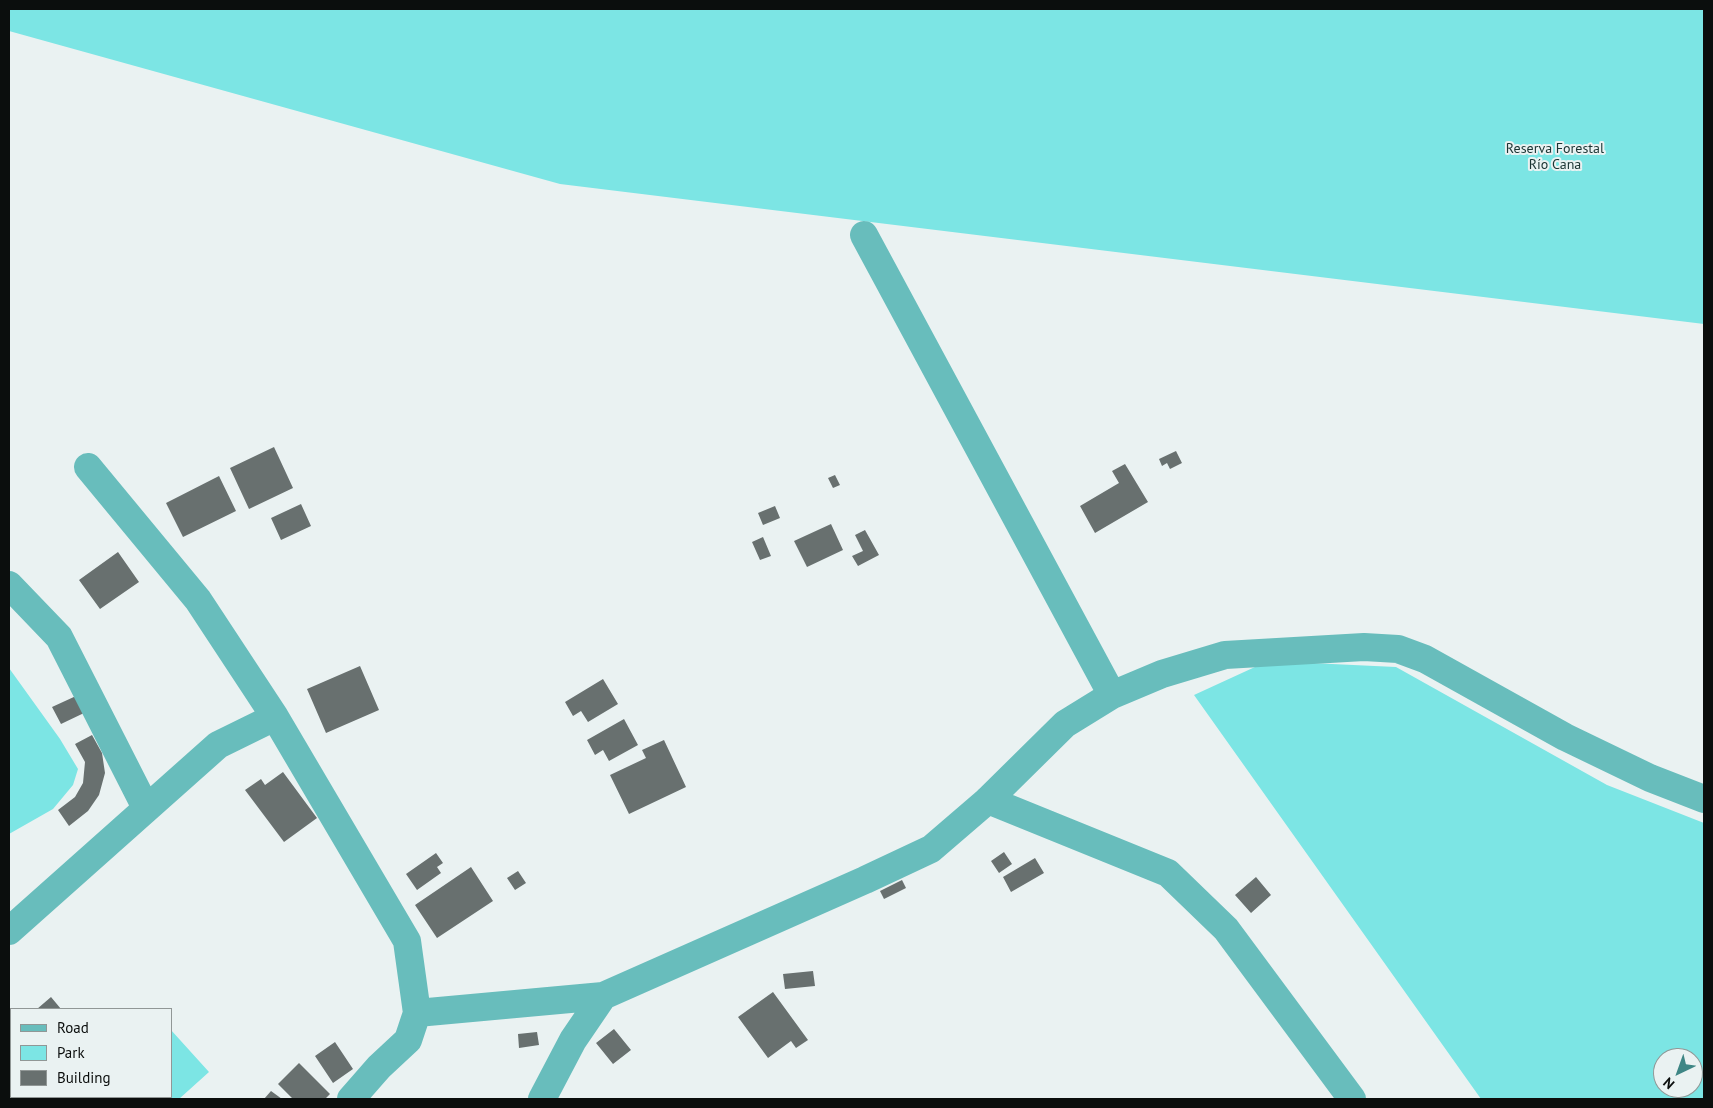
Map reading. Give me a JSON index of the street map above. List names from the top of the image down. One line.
{"parks":["Reserva Forestal Río Cana"],"legend":["Road","Park","Building"],"north":"bottom left"}
